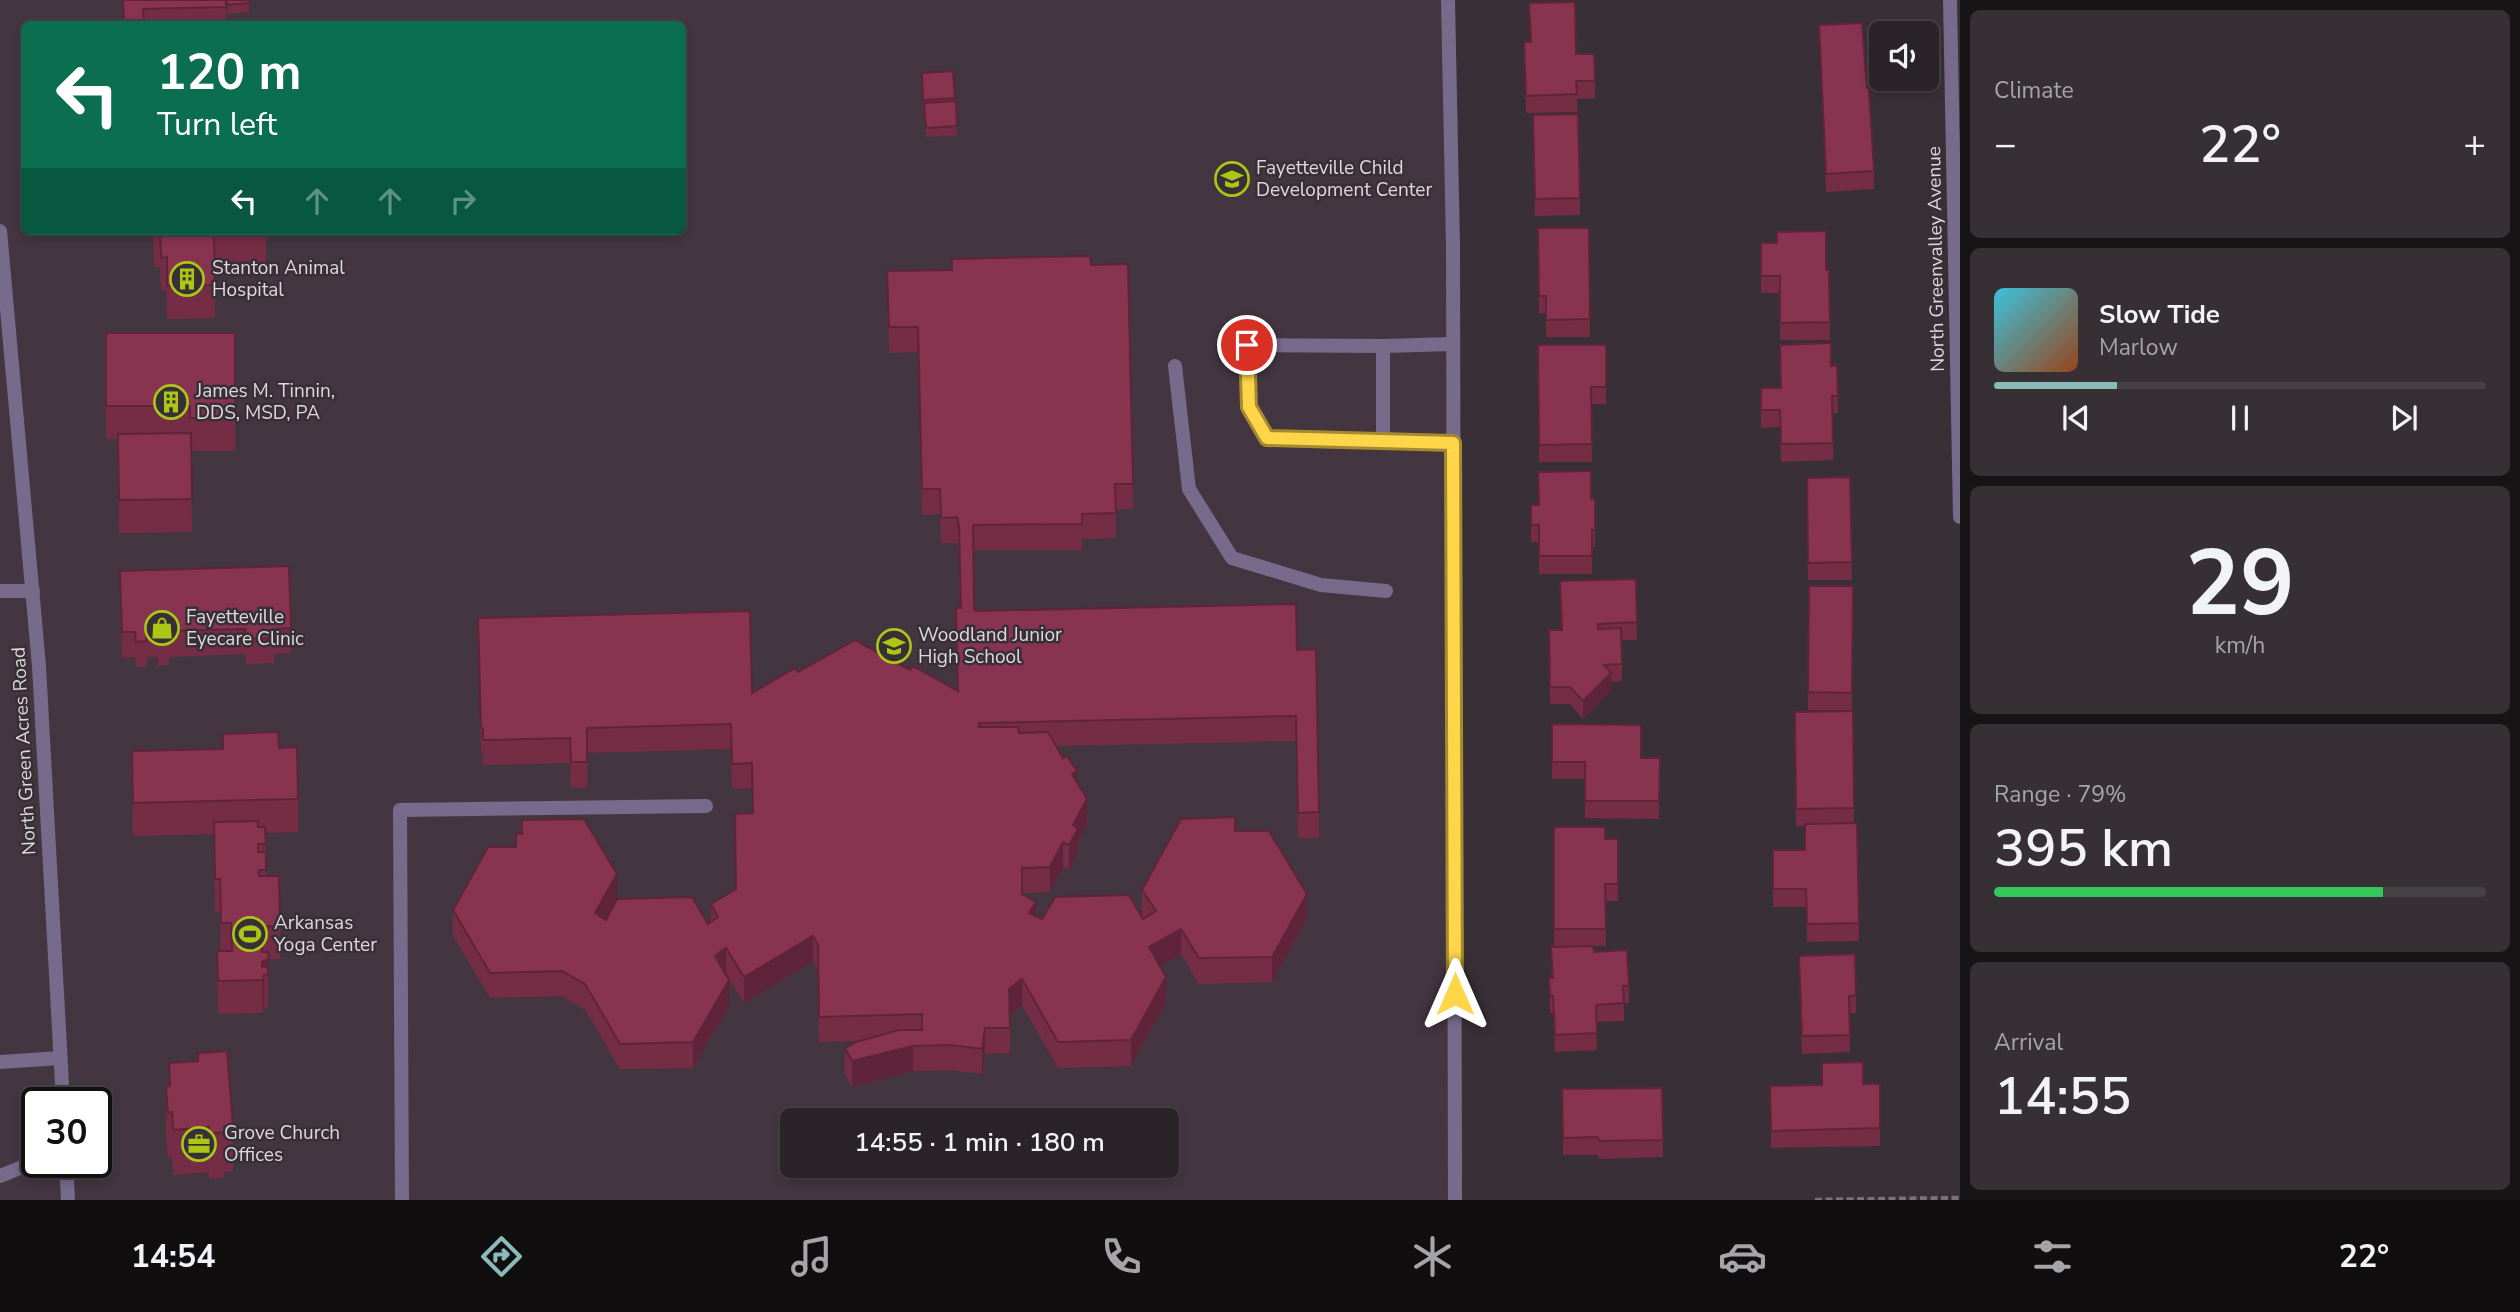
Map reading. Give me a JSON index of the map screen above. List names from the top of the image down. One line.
{"streets":{"street":["North Greenvalley Avenue","North Green Acres Road"]},"places":{"school or university":["Fayetteville Child Development Center","Woodland Junior High School"],"building":["Stanton Animal Hospital","James M. Tinnin, DDS, MSD, PA"],"shop":["Fayetteville Eyecare Clinic"],"sports":["Arkansas Yoga Center"],"office":["Grove Church Offices"]},"page":{"tile":["Climate",["29","km/h"],["Range · 79%","395 km"],["Arrival","14:55"]],"turn":["120 m","Turn left"],"heat":["−","22°","+"],"song":["Slow Tide","Marlow"],"limit":"30","trip":"14:55 · 1 min · 180 m","tabs":["14:54","22°"]}}
